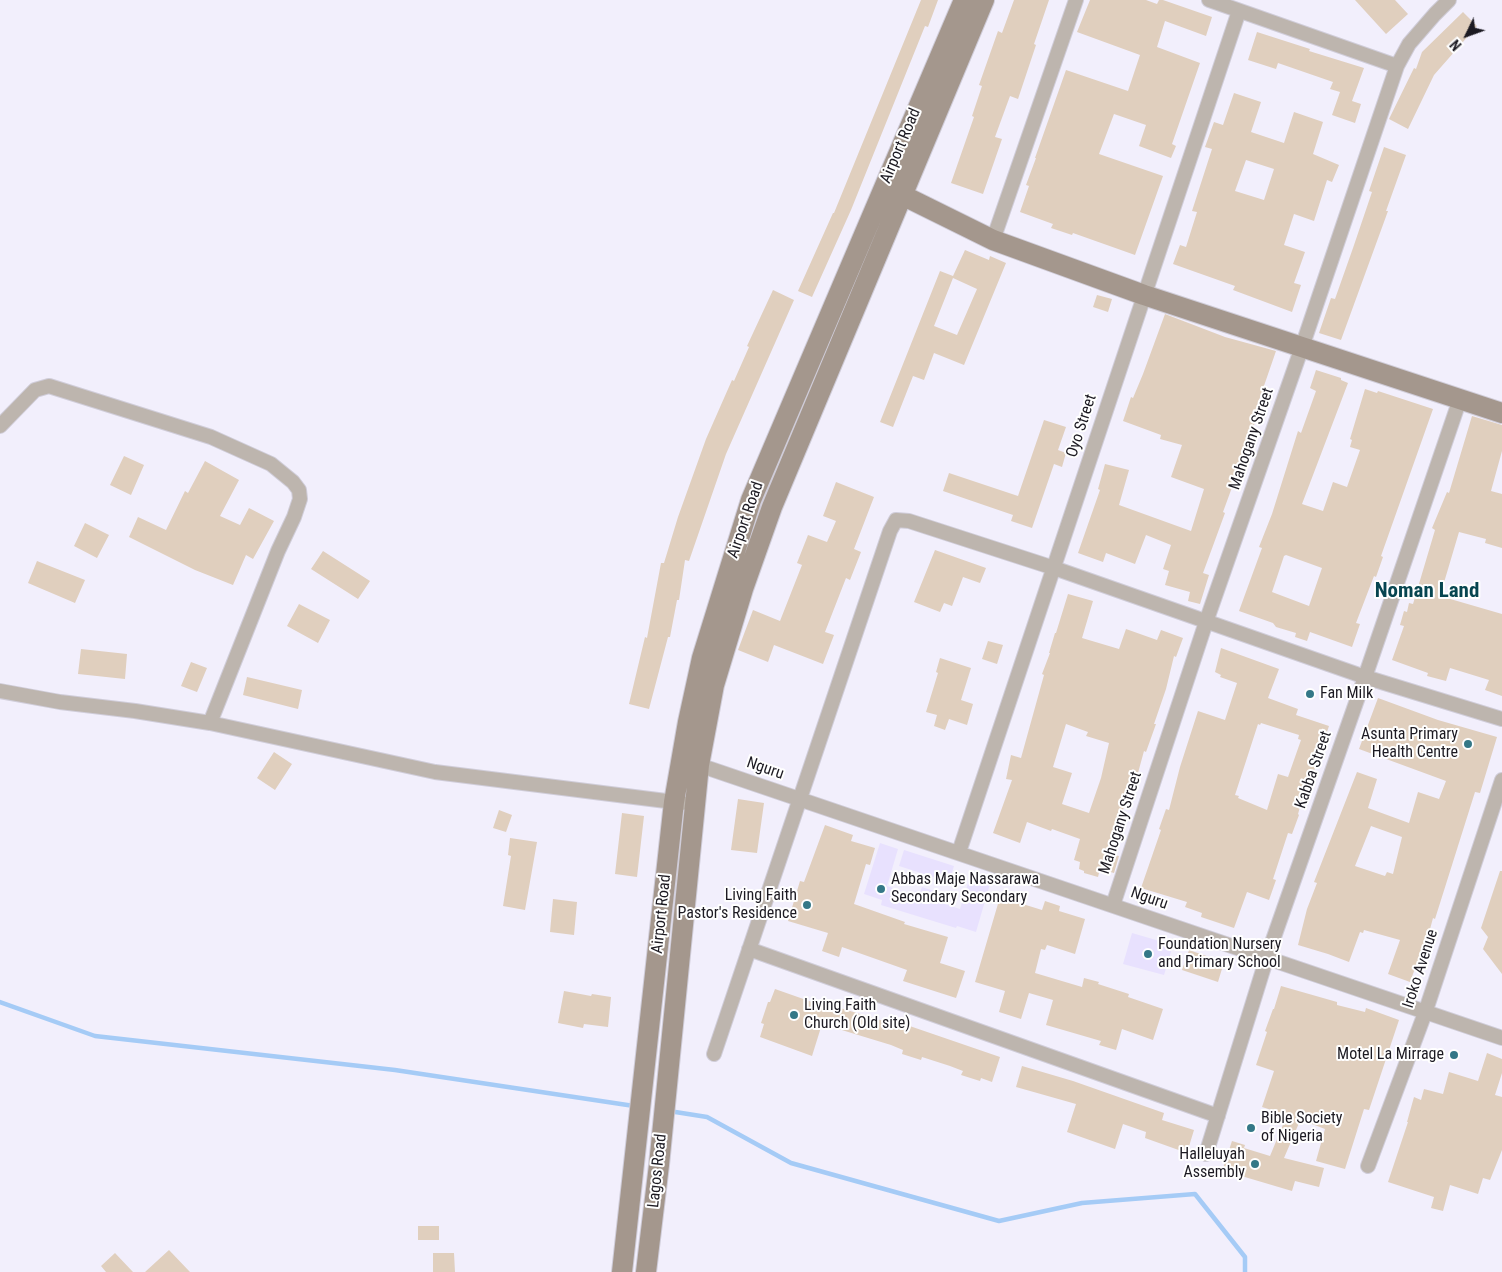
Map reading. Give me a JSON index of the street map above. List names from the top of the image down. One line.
{"streets":{"main road":["Airport Road","Lagos Road"],"street":["Oyo Street","Mahogany Street","Nguru","Kabba Street","Iroko Avenue"]},"crossings":[["Airport Road","Nguru"],["Airport Road","Lagos Road"],["Oyo Street","Nguru"],["Mahogany Street","Nguru"],["Nguru","Kabba Street"],["Nguru","Iroko Avenue"]],"districts":["Noman Land"],"places":["Fan Milk","Asunta Primary Health Centre","Abbas Maje Nassarawa Secondary Secondary","Living Faith Pastor's Residence","Foundation Nursery and Primary School","Living Faith Church (Old site)","Motel La Mirrage","Bible Society of Nigeria","Halleluyah Assembly"],"north":"bottom left"}
